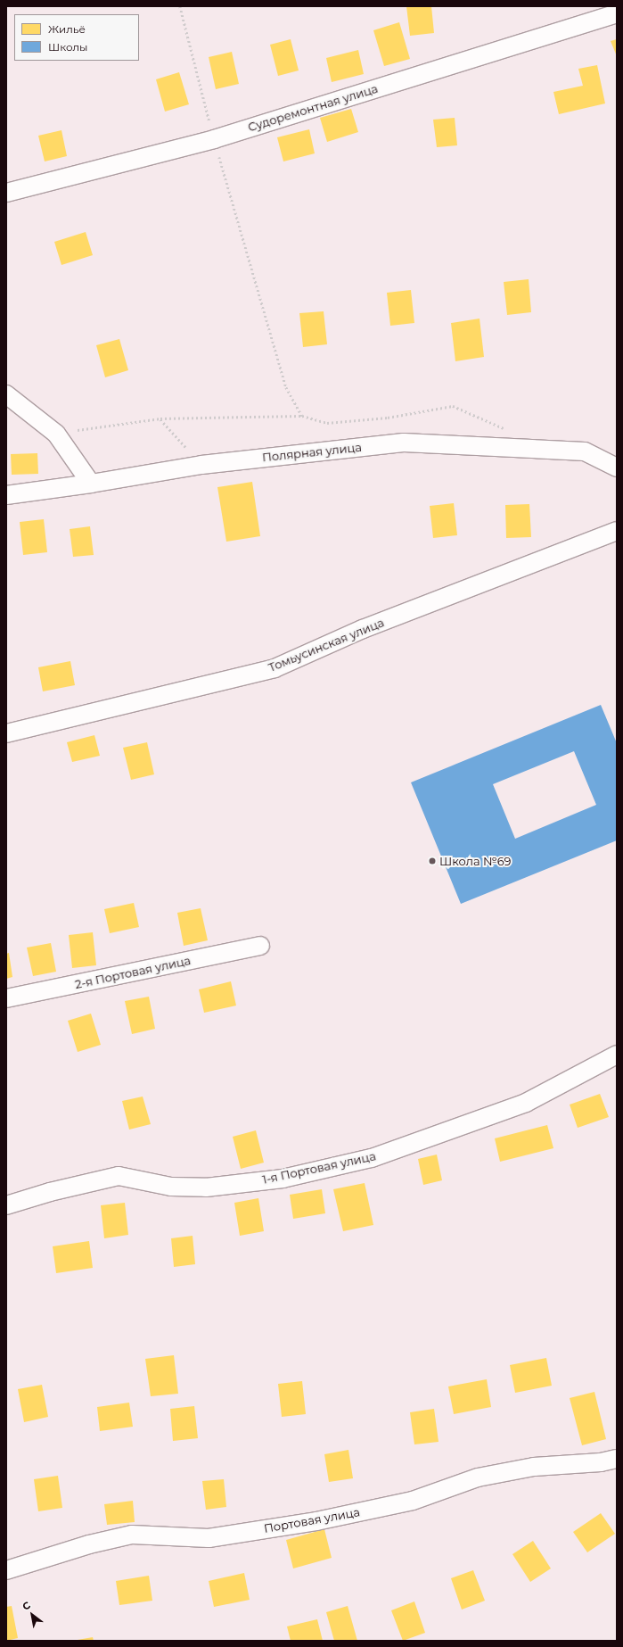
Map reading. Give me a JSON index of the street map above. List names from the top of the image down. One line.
{"streets":{"street":["Судоремонтная улица","Полярная улица","Томьусинская улица","2-я Портовая улица","1-я Портовая улица","Портовая улица"]},"places":["Школа №69"],"legend":["Жильё","Школы"],"north":"top left"}
